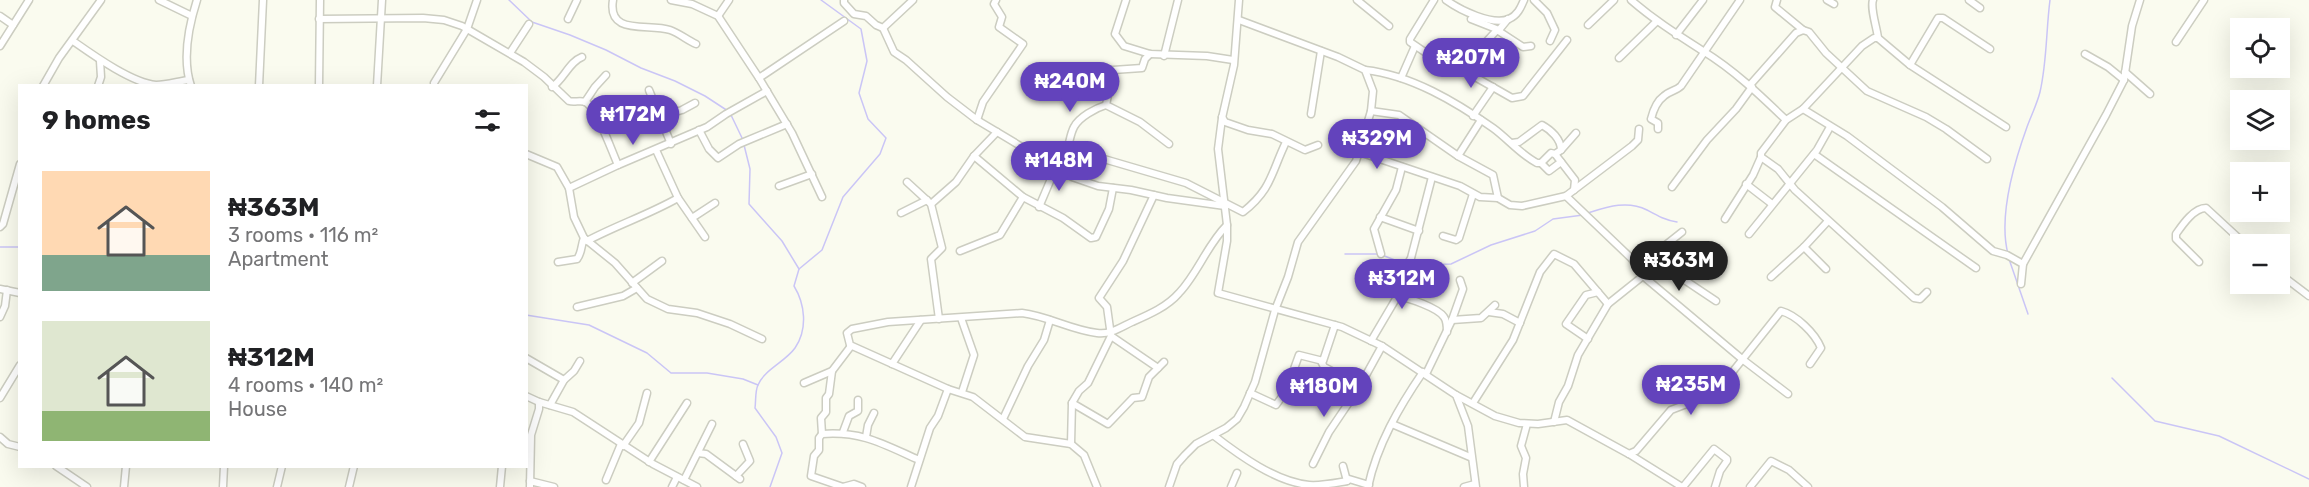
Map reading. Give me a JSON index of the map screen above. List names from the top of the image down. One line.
{"page":{"map_buttons":["+","−"],"price":["₦207M","₦240M","₦172M","₦329M","₦148M","₦363M","₦312M","₦235M","₦180M"],"heading":"9 homes","list":[{"name":"₦363M","note":"3 rooms · 116 m² · Apartment"},{"name":"₦312M","note":"4 rooms · 140 m² · House"}]}}
